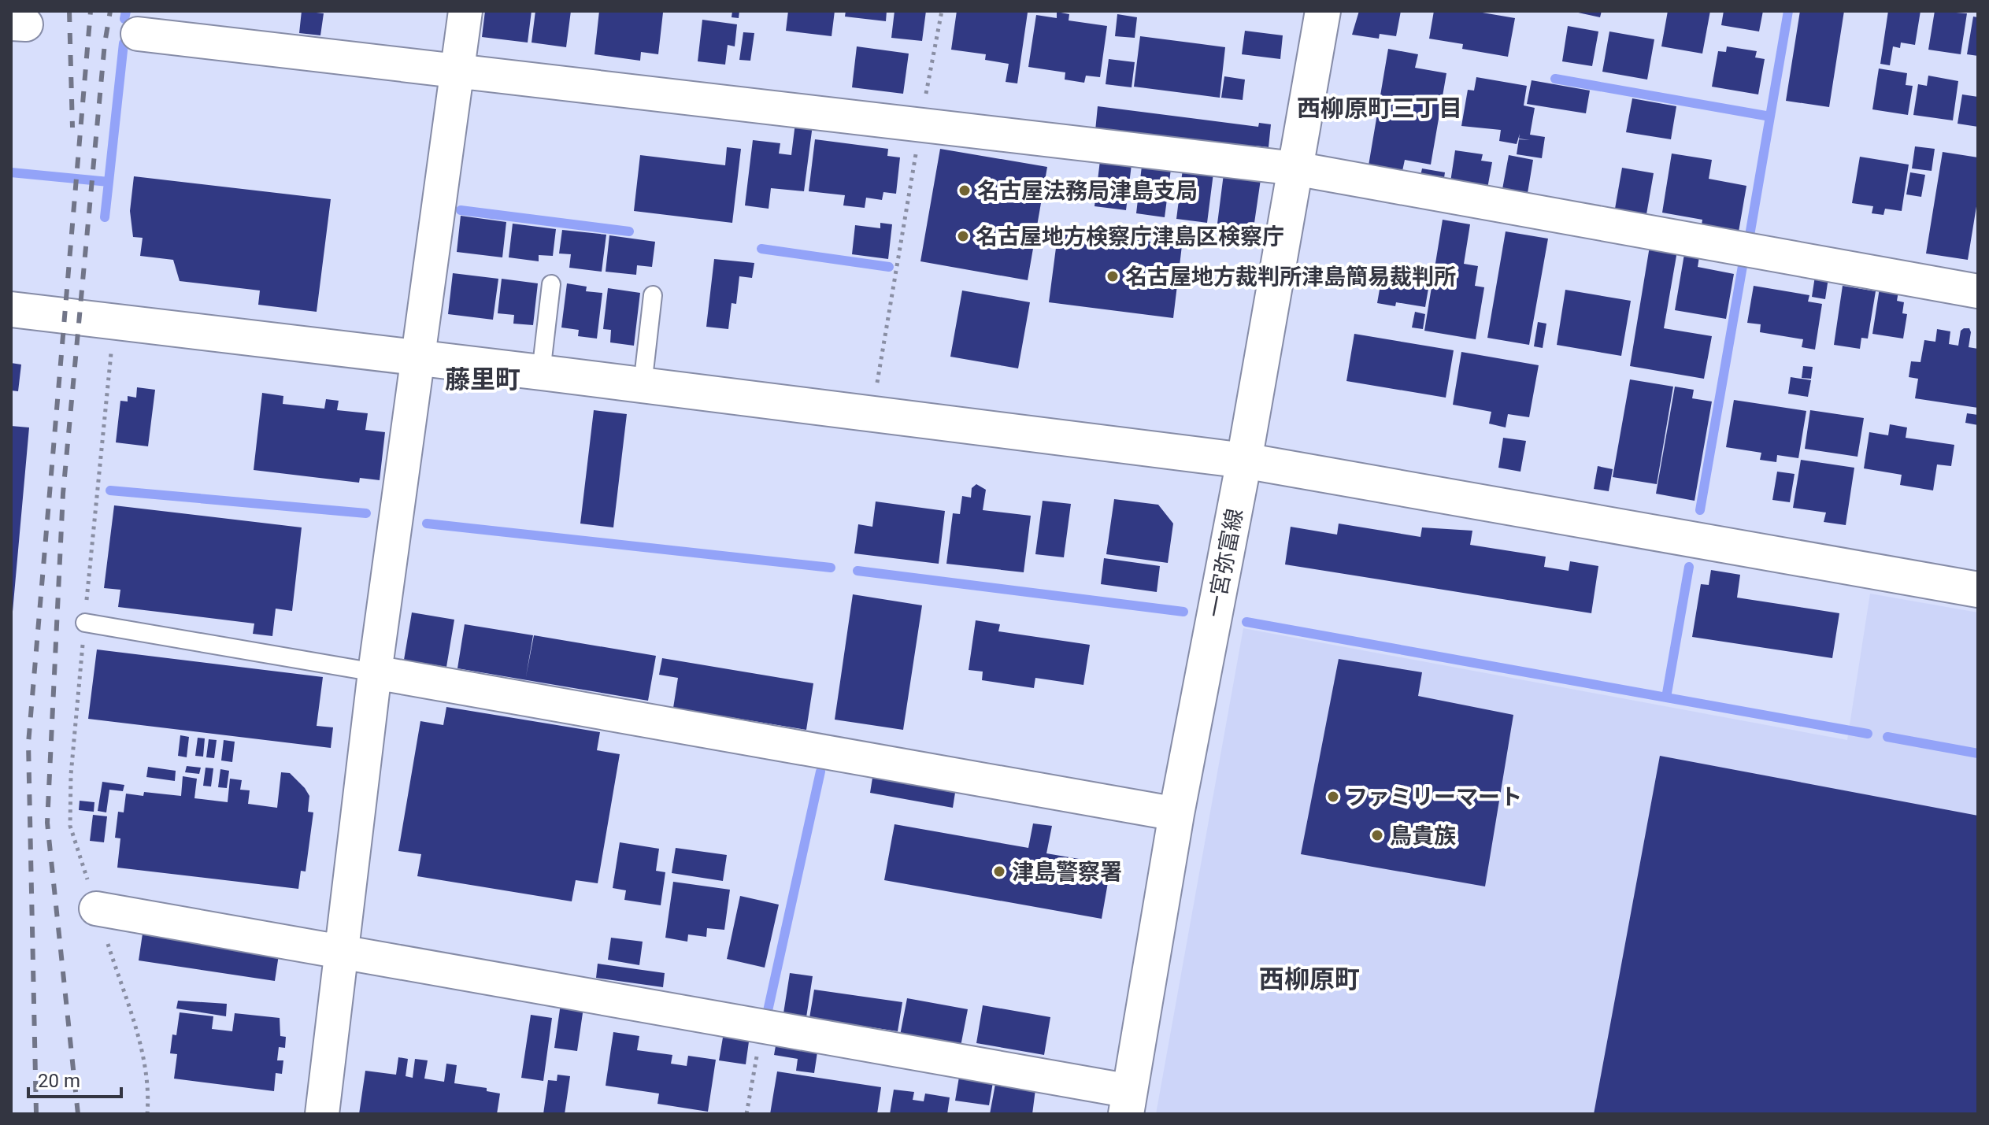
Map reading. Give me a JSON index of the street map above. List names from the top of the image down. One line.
{"streets":{"street":["一宮弥富線"]},"districts":["西柳原町三丁目","藤里町","西柳原町"],"places":["名古屋法務局津島支局","名古屋地方検察庁津島区検察庁","名古屋地方裁判所津島簡易裁判所","ファミリーマート","鳥貴族","津島警察署"],"scale_bar":"20 m"}
